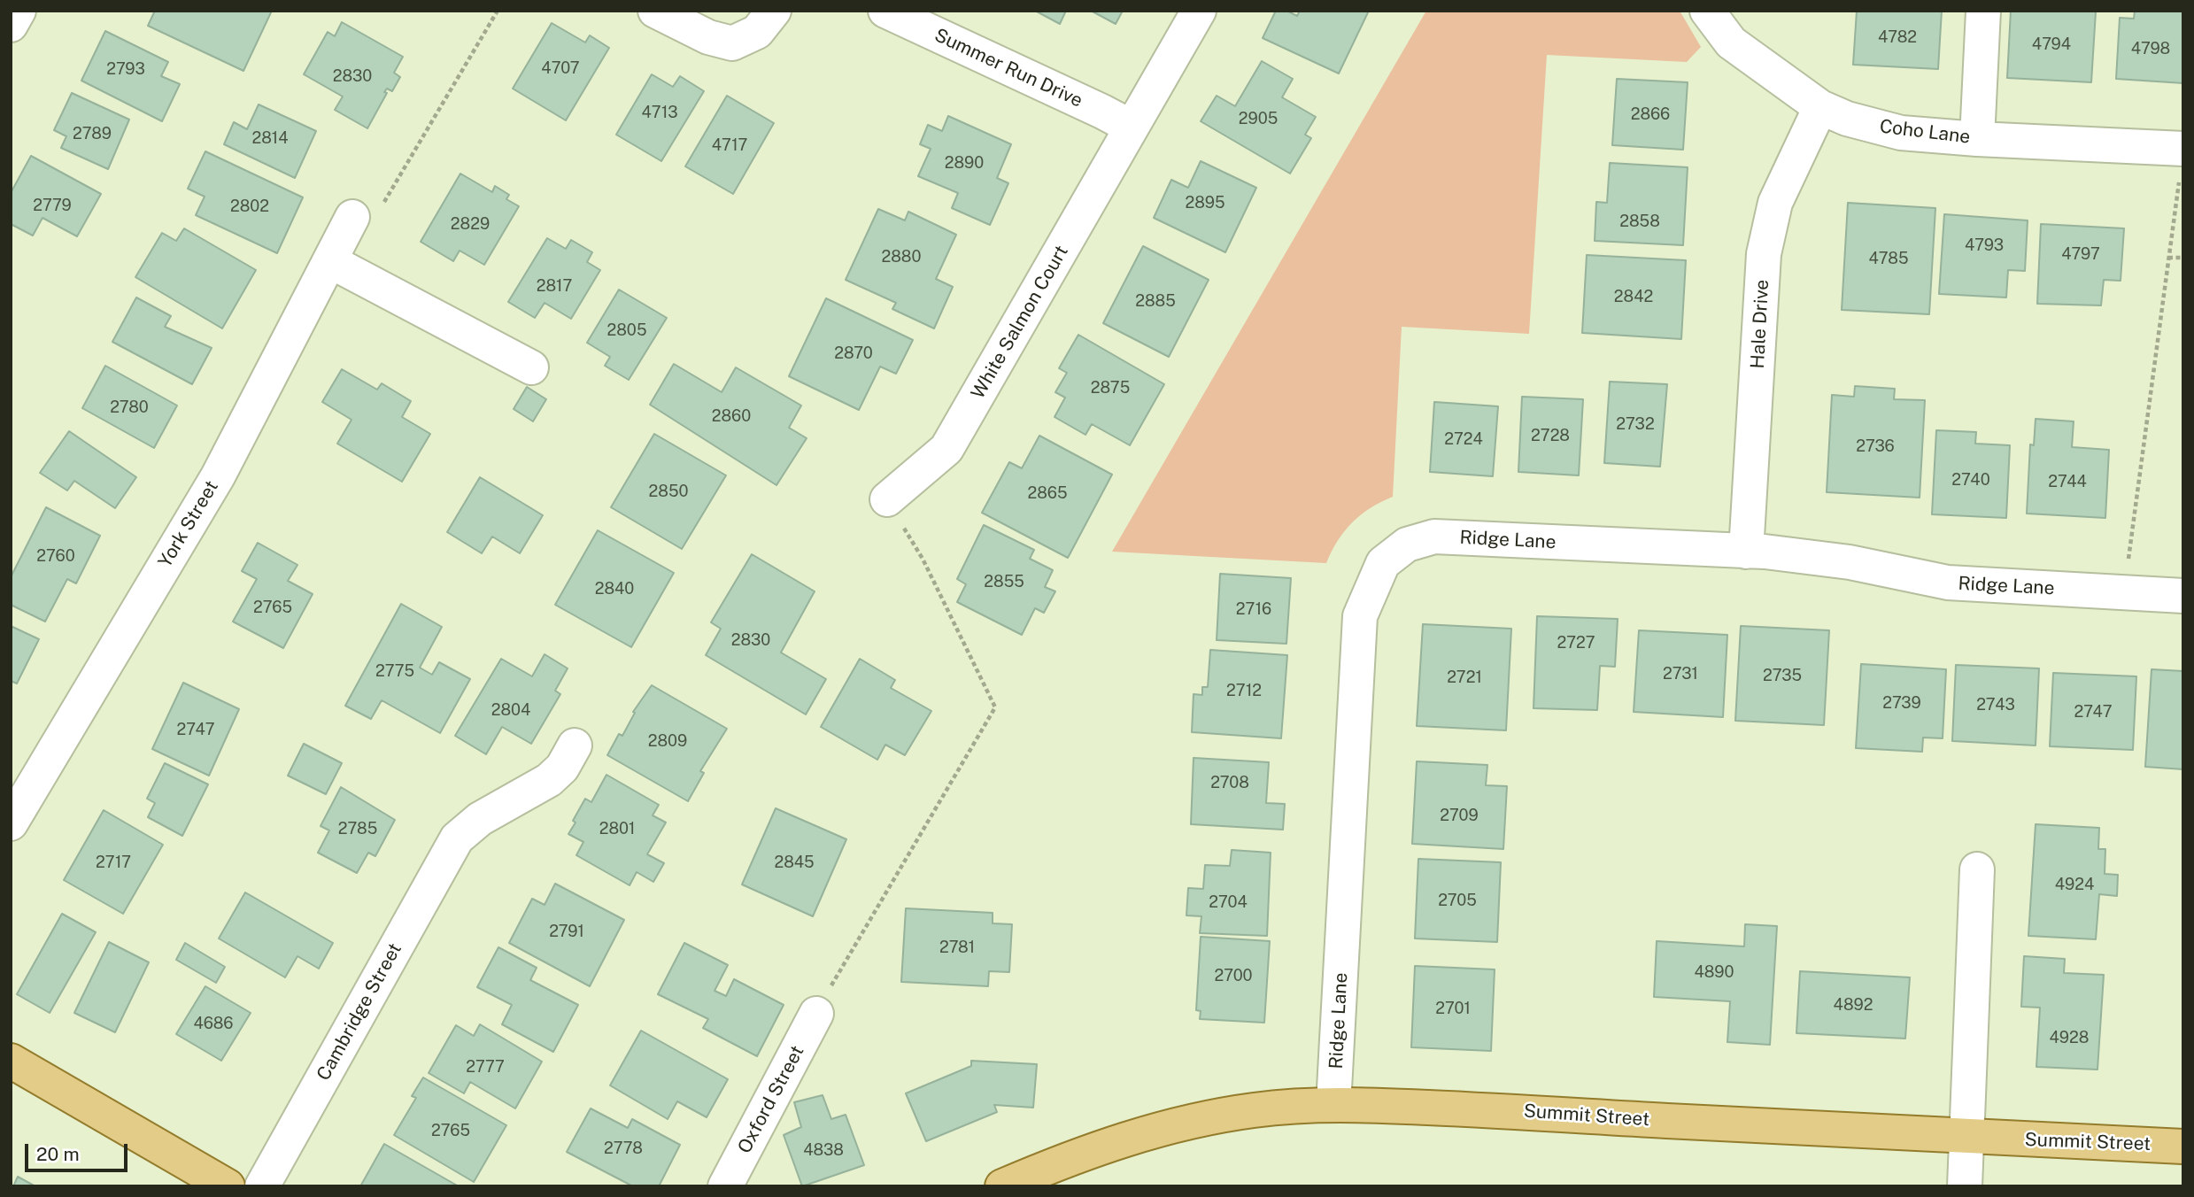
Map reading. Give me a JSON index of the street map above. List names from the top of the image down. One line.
{"streets":{"main road":["Summit Street"],"street":["Summer Run Drive","Coho Lane","White Salmon Court","Hale Drive","York Street","Ridge Lane","Cambridge Street","Oxford Street"]},"crossings":[["Summer Run Drive","White Salmon Court"],["Coho Lane","Hale Drive"],["Hale Drive","Ridge Lane"],["Ridge Lane","Summit Street"]],"house_numbers":["4782","4794","4798","4707","2793","2830","4713","2866","2905","2789","2814","4717","2890","2895","2779","2802","2858","2829","4793","4797","2880","4785","2817","2842","2885","2805","2870","2875","2780","2860","2732","2728","2724","2736","2740","2744","2850","2865","2760","2855","2840","2765","2716","2830","2727","2775","2731","2735","2721","2712","2739","2743","2804","2747","2747","2809","2708","2709","2785","2801","2717","2845","4924","2705","2704","2791","2781","4890","2700","4892","2701","4686","4928","2777","2765","2778","4838"],"scale_bar":"20 m"}
